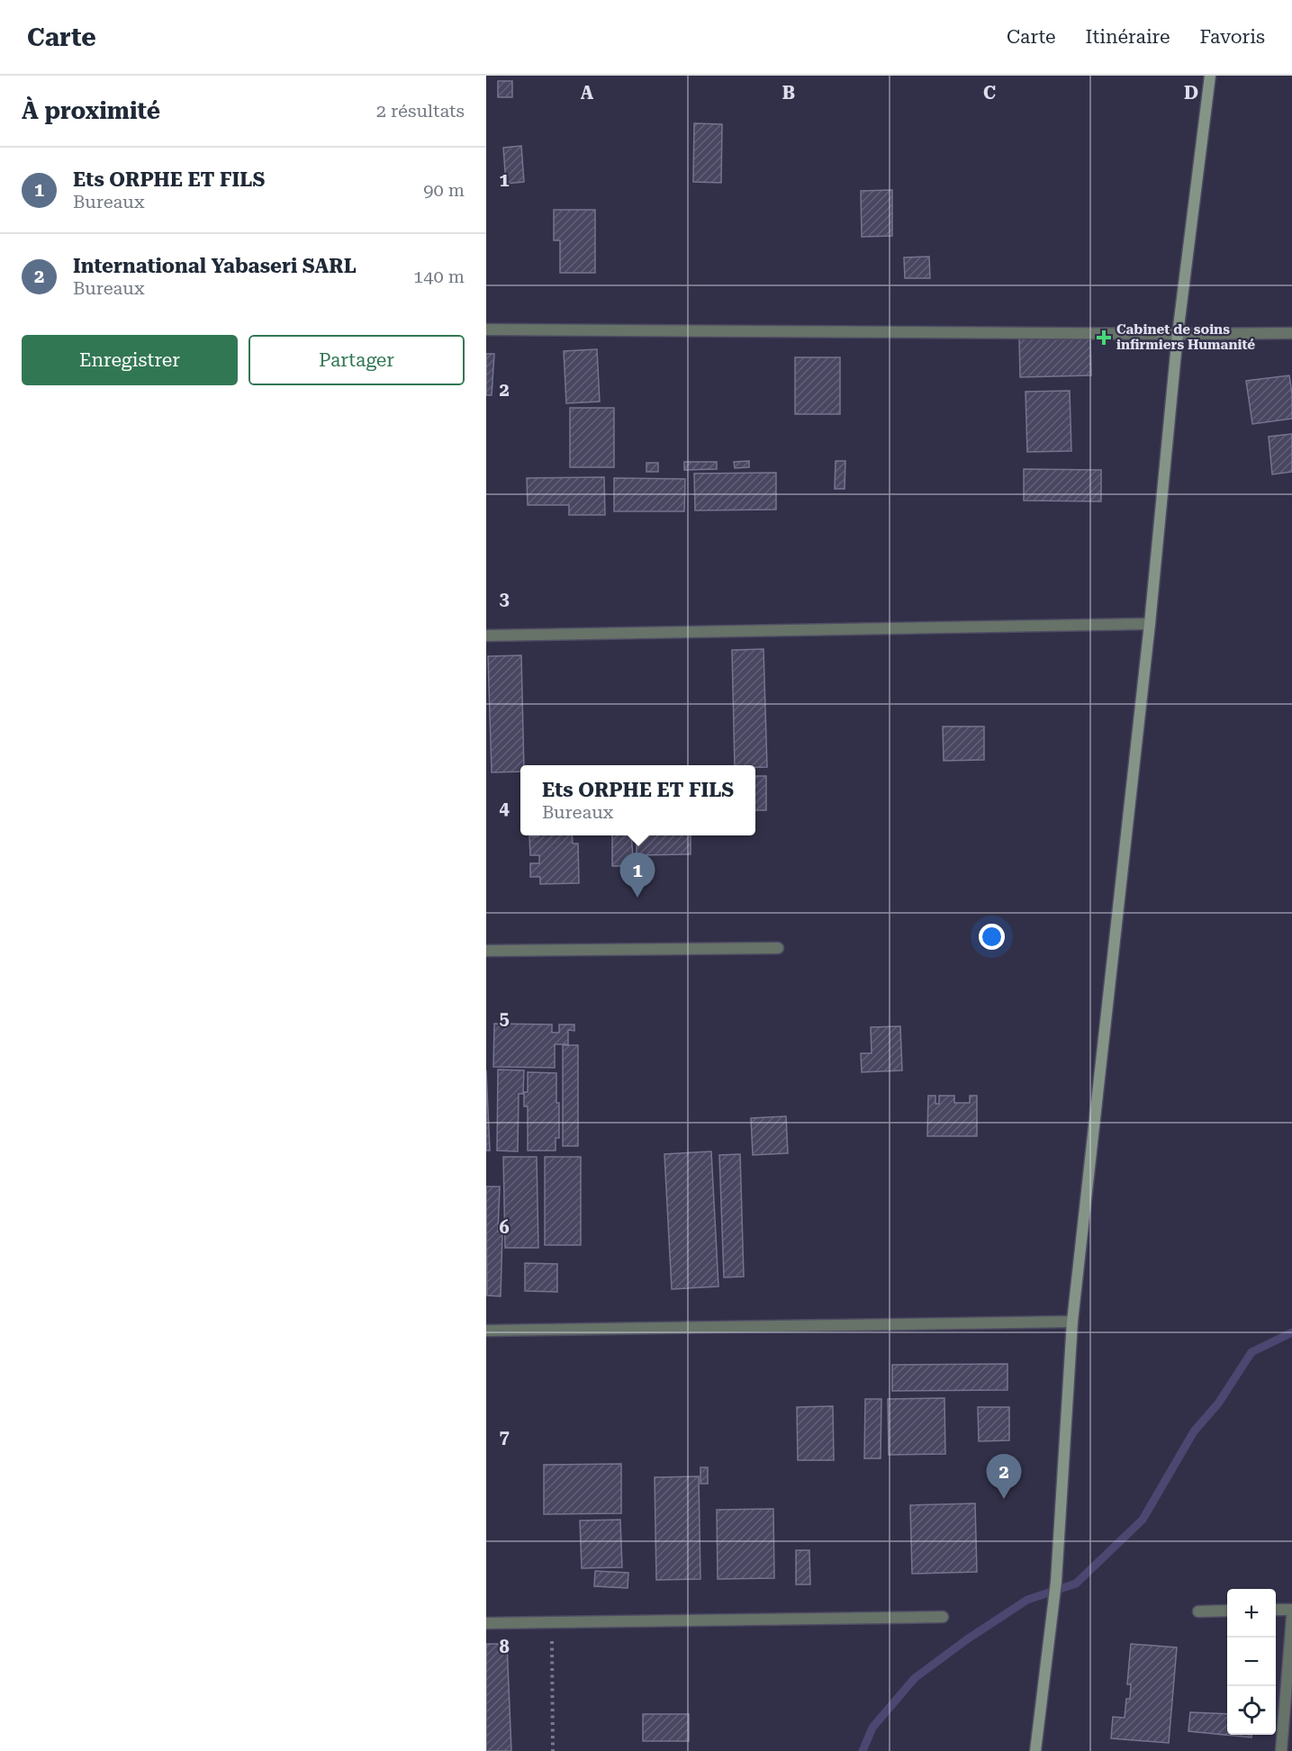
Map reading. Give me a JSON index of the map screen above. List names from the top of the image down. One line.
{"places":{"health":["Cabinet de soins infirmiers Humanité"]},"page":{"header":"Carte","nav":["Carte","Itinéraire","Favoris"],"heading":["À proximité","2 résultats"],"list":[{"mark":"1","name":"Ets ORPHE ET FILS","note":"Bureaux","value":"90 m"},{"mark":"2","name":"International Yabaseri SARL","note":"Bureaux","value":"140 m"}],"buttons":["Enregistrer","Partager"],"popup":["Ets ORPHE ET FILS","Bureaux"],"pins":["1","2"],"map_buttons":["+","−"]},"grid":{"columns":["A","B","C","D"],"rows":["1","2","3","4","5","6","7","8"]}}
